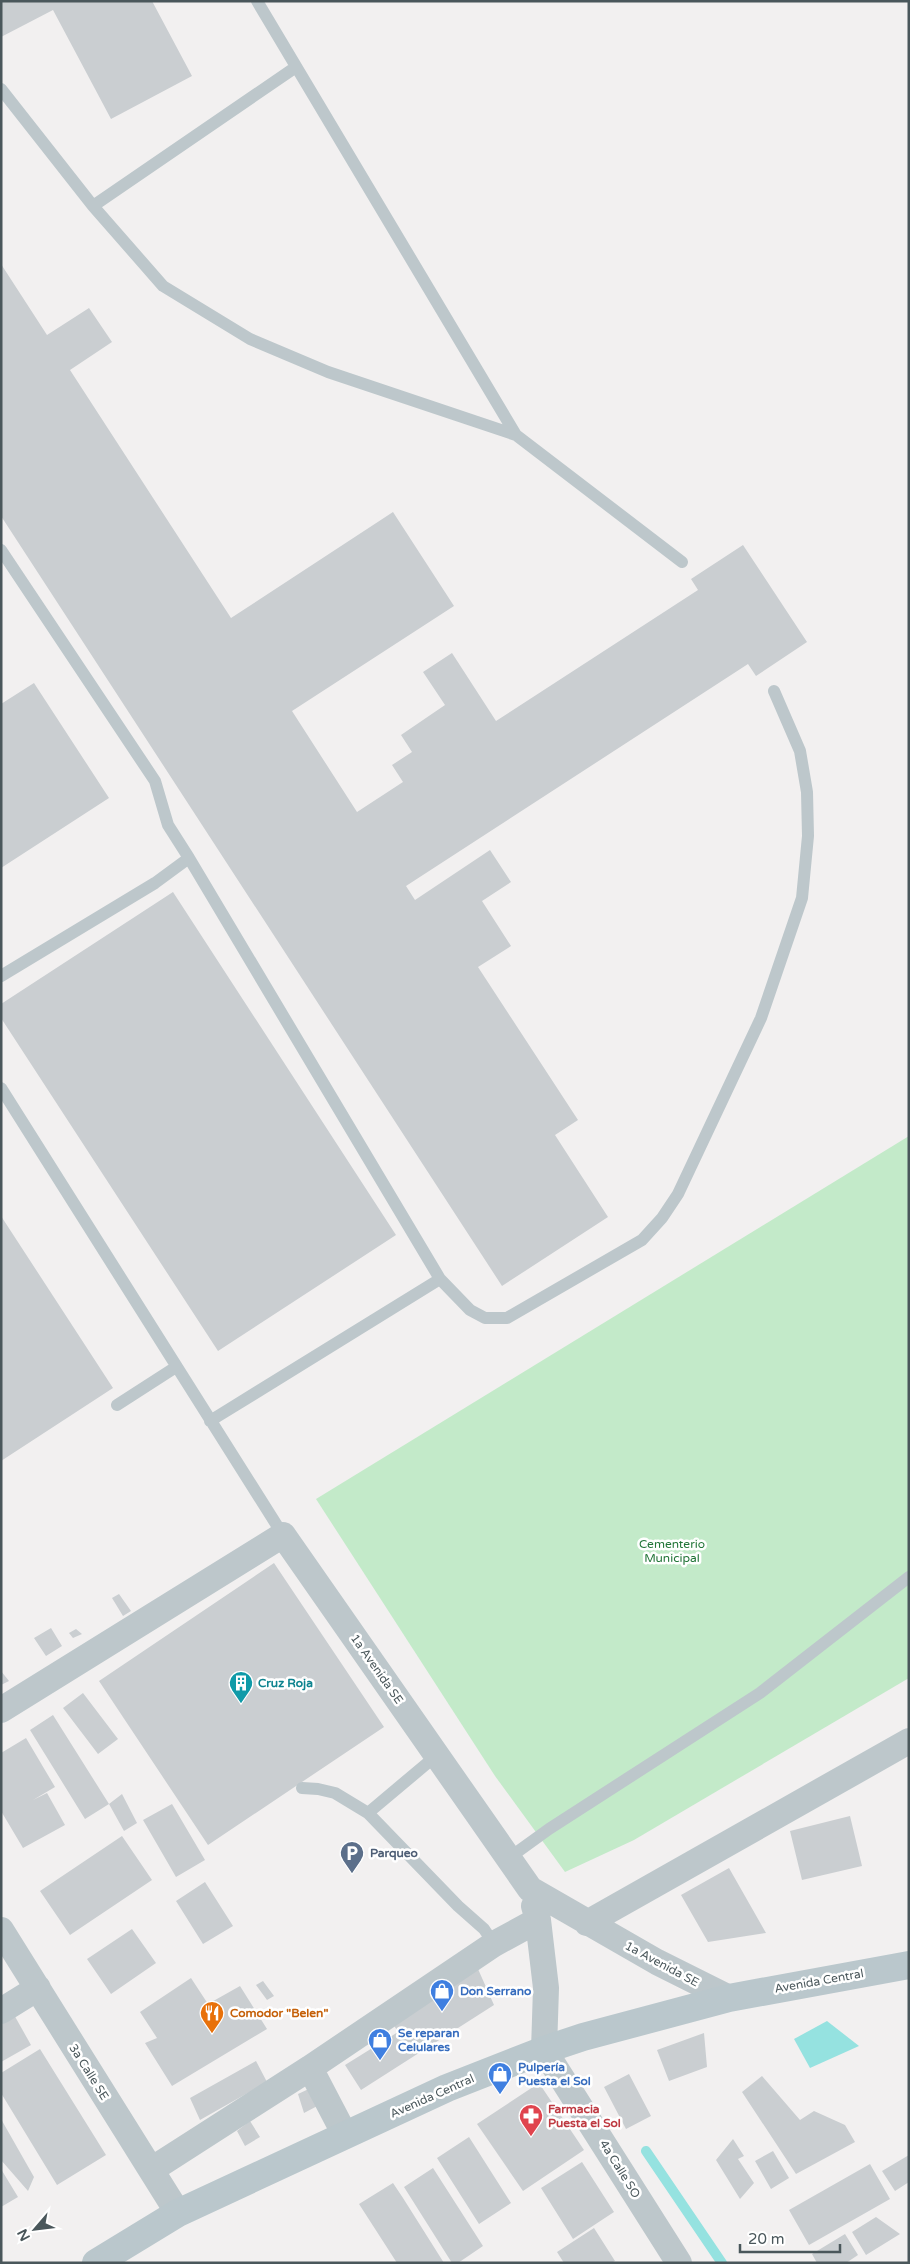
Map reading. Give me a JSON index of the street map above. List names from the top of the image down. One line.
{"streets":{"main road":["Avenida Central"],"street":["1a Avenida SE","3a Calle SE","4a Calle SO"]},"crossings":[["1a Avenida SE","Avenida Central"],["Avenida Central","3a Calle SE"],["Avenida Central","4a Calle SO"]],"parks":["Cementerio Municipal"],"places":{"building":["Cruz Roja"],"parking":["Parqueo"],"shop":["Don Serrano","Se reparan Celulares","Pulpería Puesta el Sol"],"restaurant":["Comodor \"Belen\""],"pharmacy":["Farmacia Puesta el Sol"]},"scale_bar":"20 m","north":"bottom left"}
